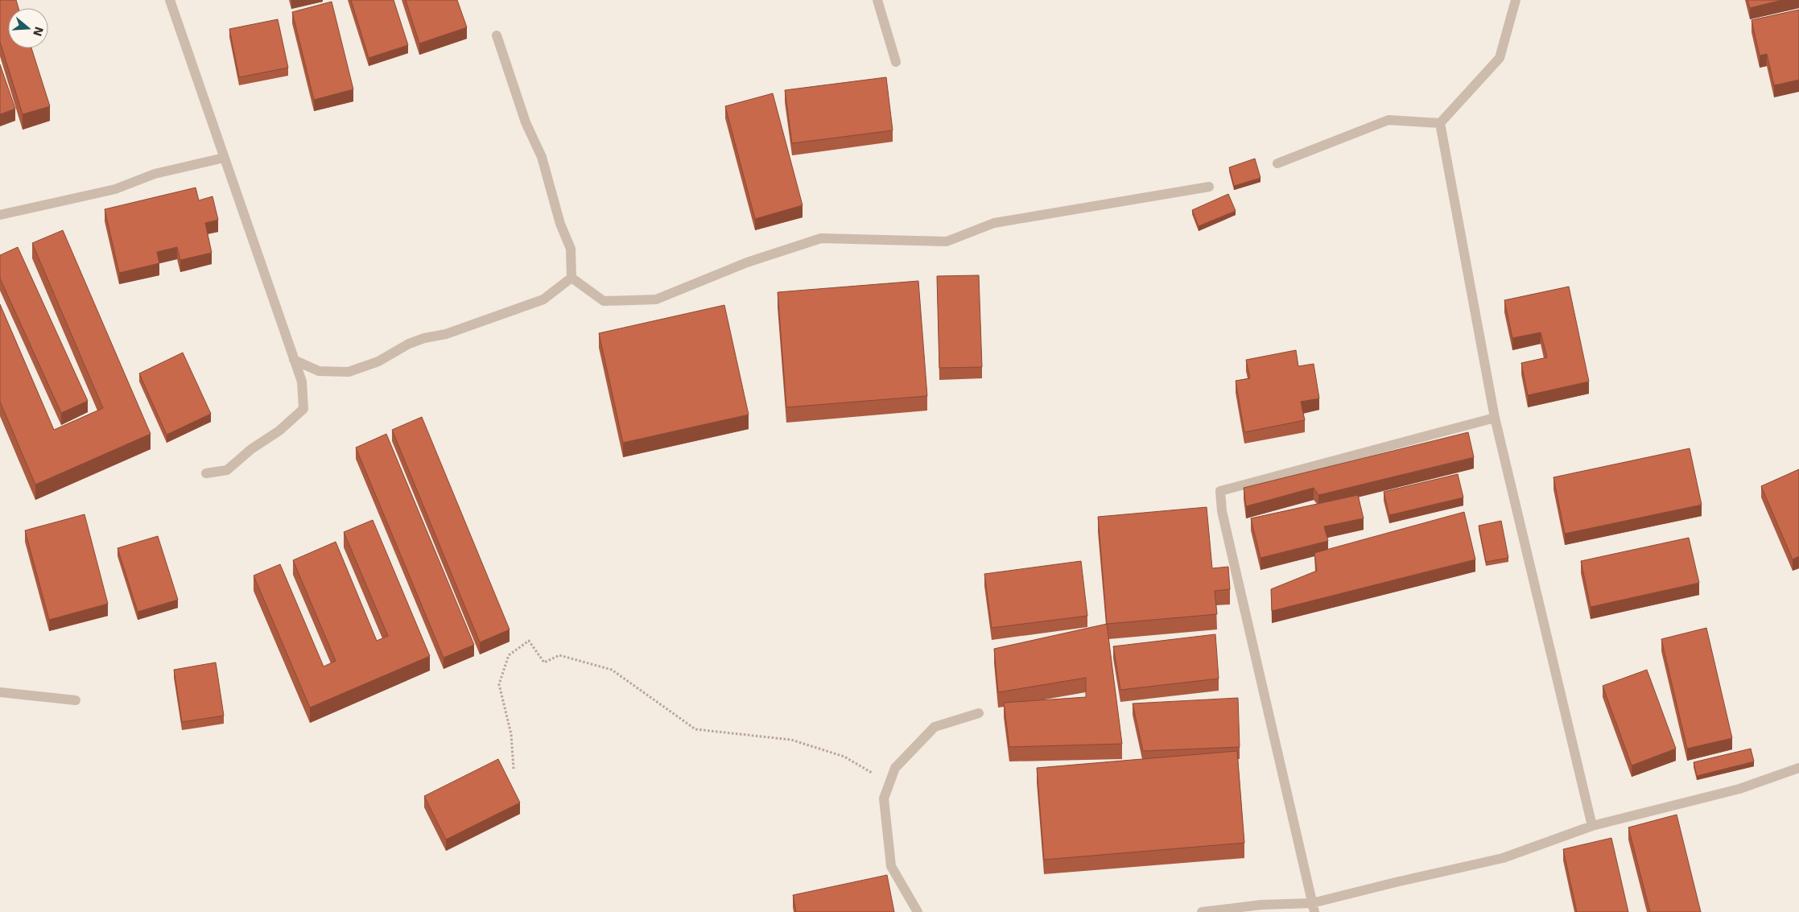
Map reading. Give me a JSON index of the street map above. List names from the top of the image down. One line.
{"north":"right"}
